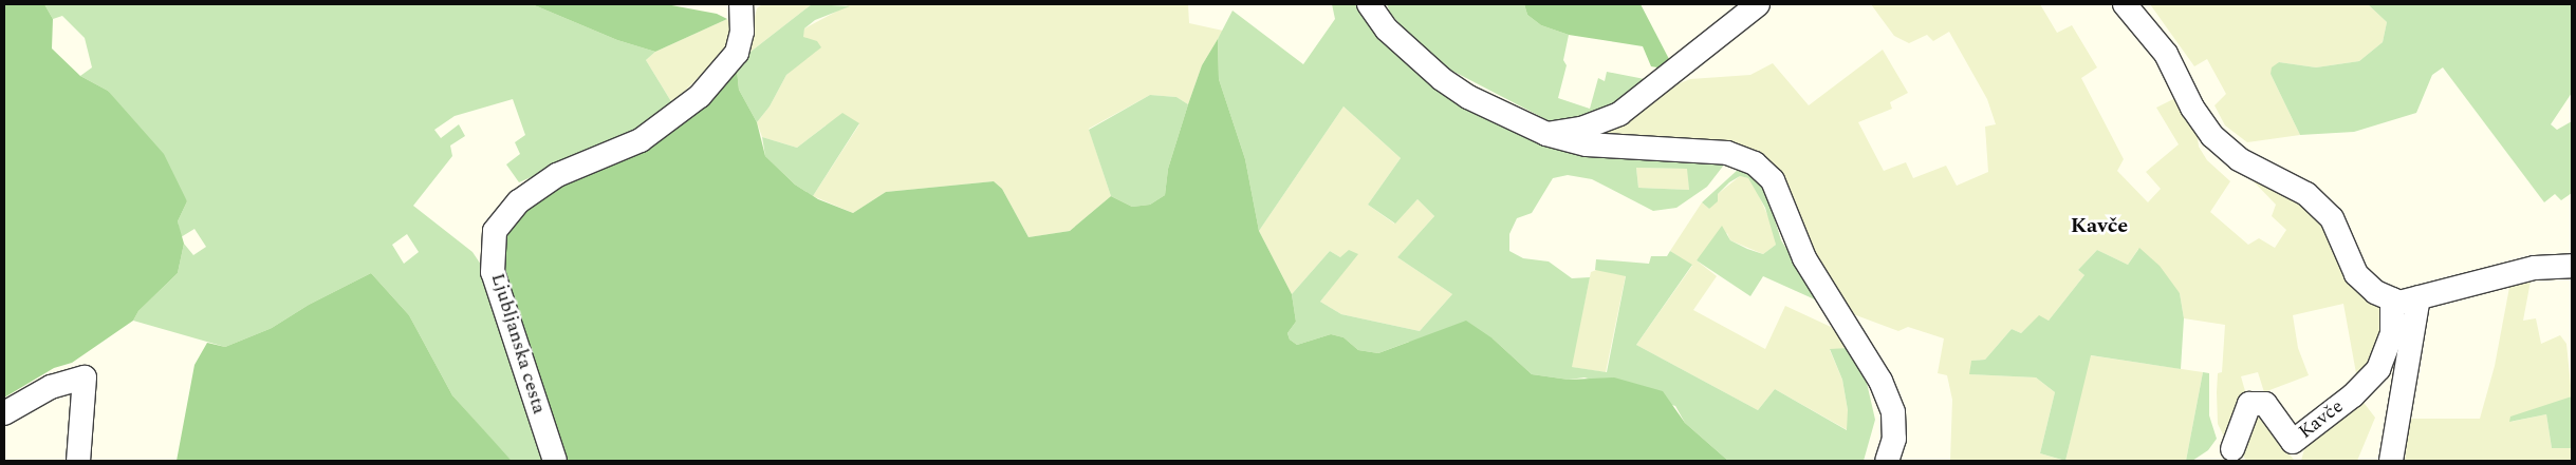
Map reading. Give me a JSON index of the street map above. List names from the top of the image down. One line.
{"streets":{"street":["Ljubljanska cesta","Kavče"]},"districts":["Kavče"]}
